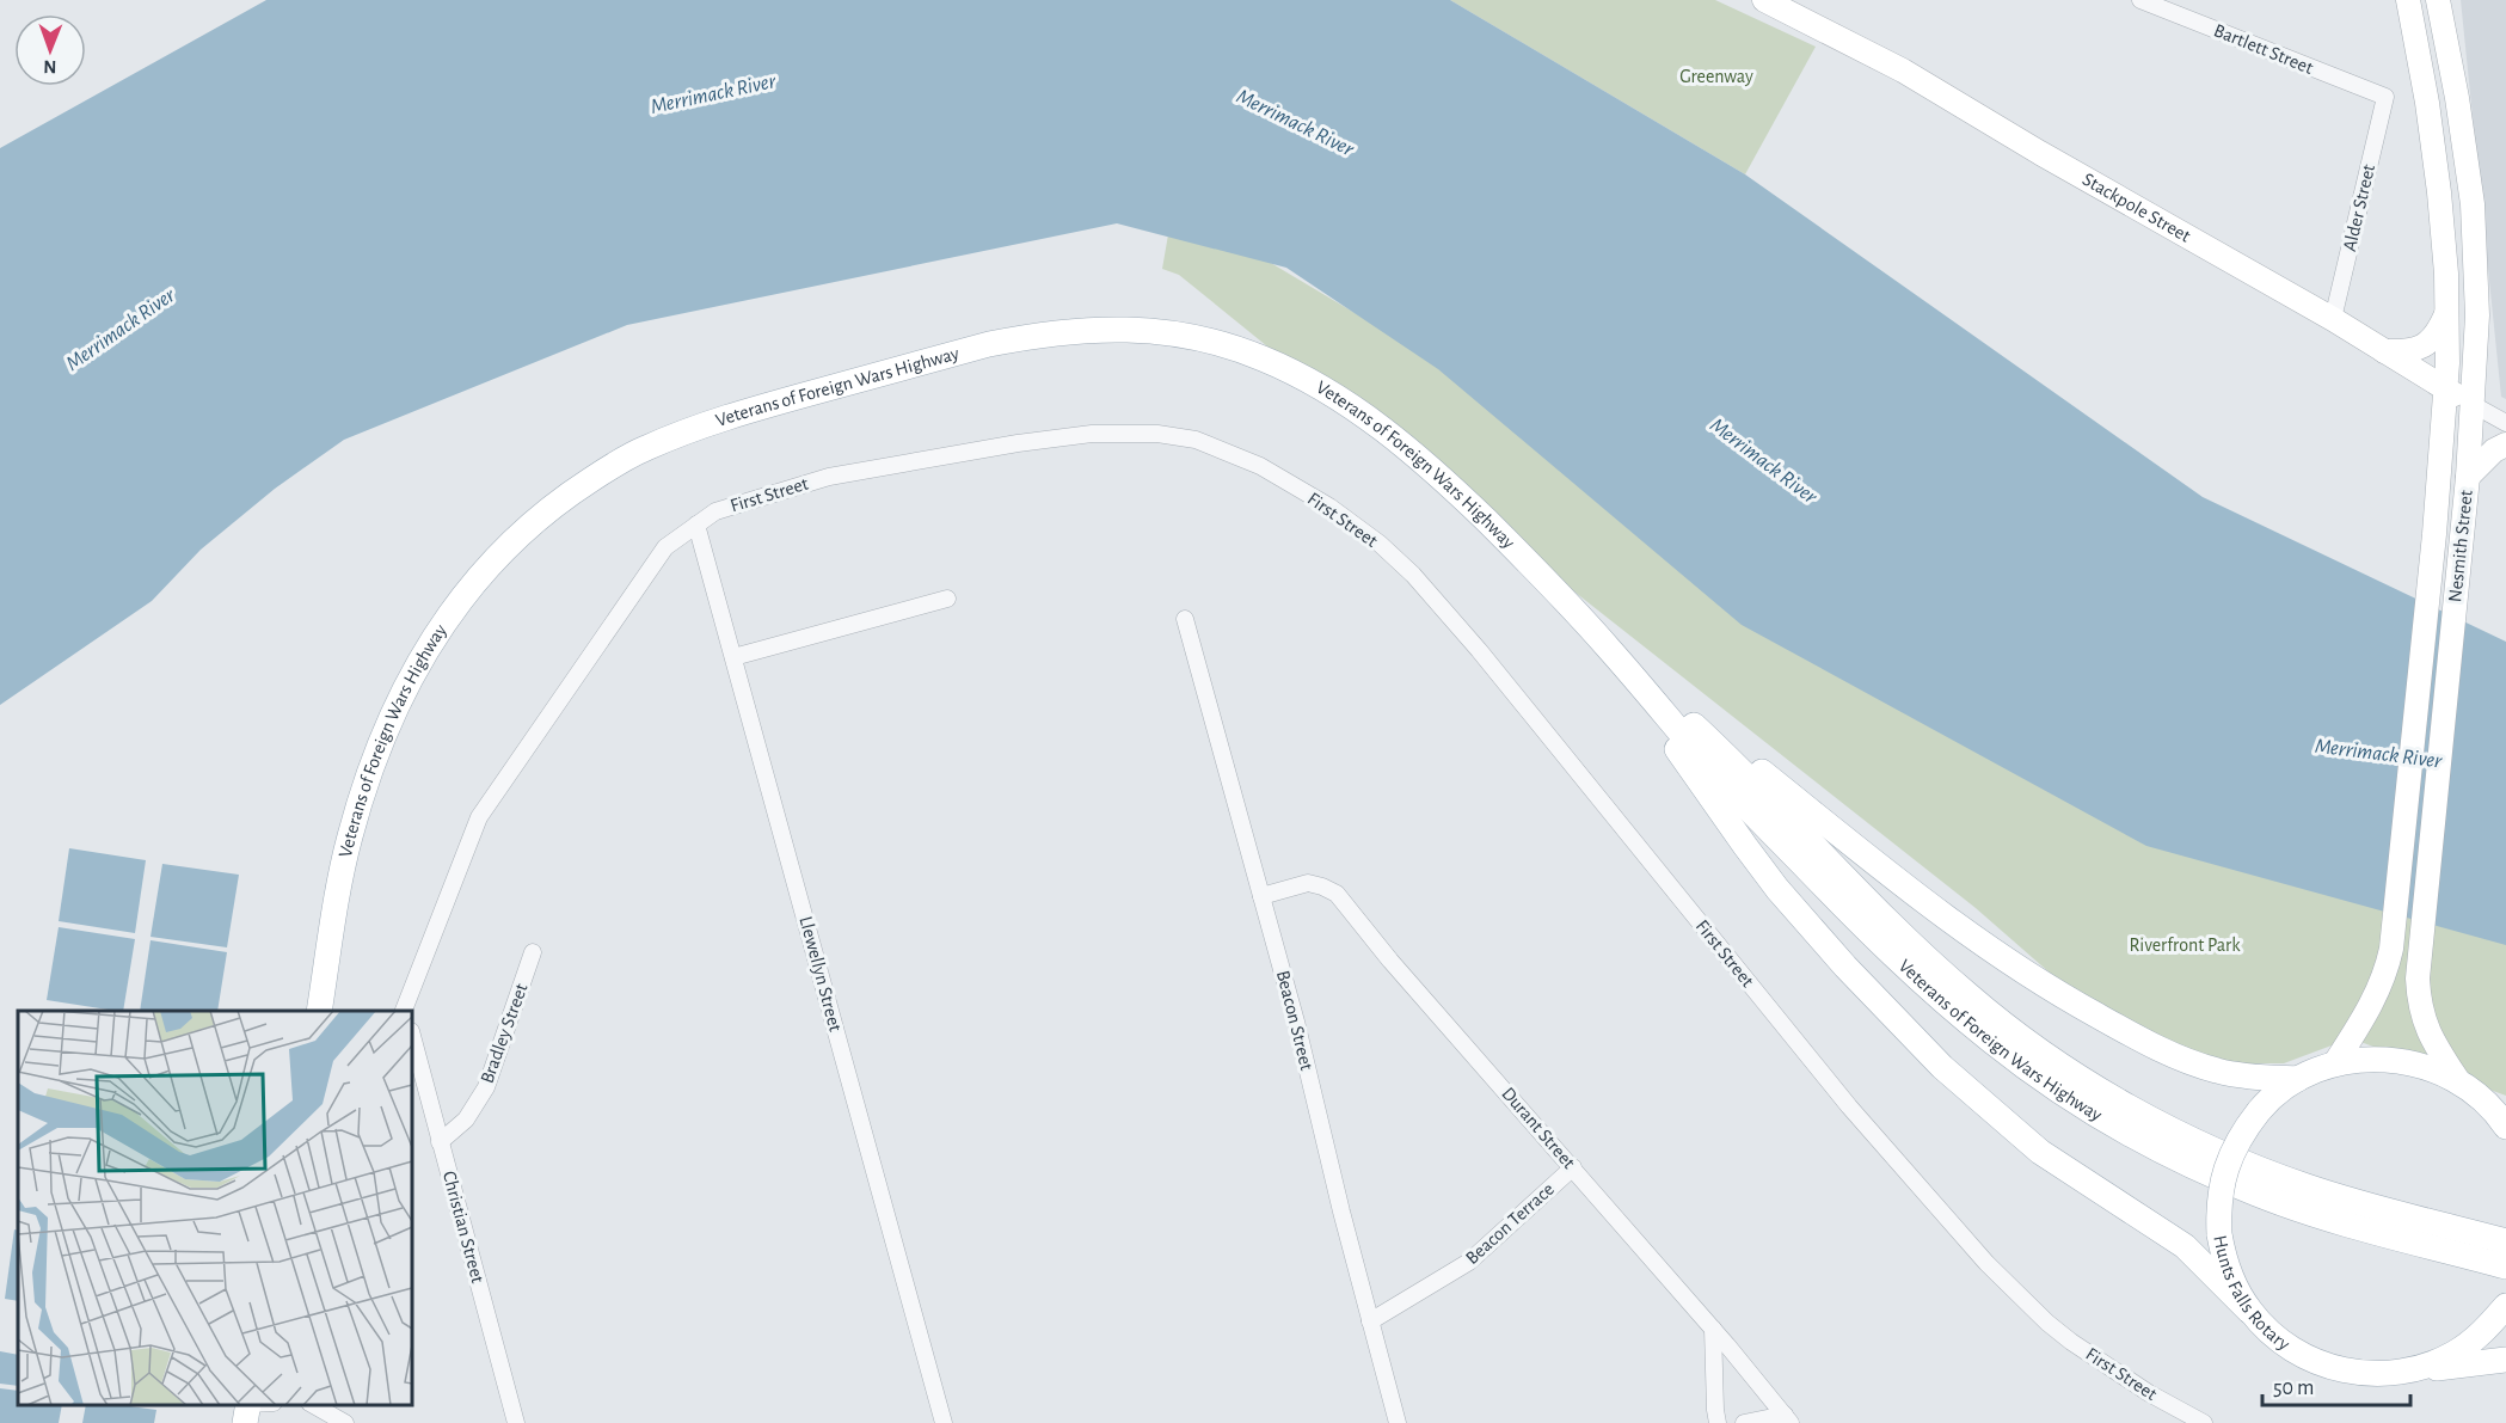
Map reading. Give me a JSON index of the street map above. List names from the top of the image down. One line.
{"streets":{"main road":["Stackpole Street","Veterans of Foreign Wars Highway","Nesmith Street","Hunts Falls Rotary"],"street":["Bartlett Street","Alder Street","First Street","Llewellyn Street","Beacon Street","Bradley Street","Durant Street","Beacon Terrace","Christian Street"]},"crossings":[["Bartlett Street","Alder Street"],["Stackpole Street","Alder Street"],["Stackpole Street","Nesmith Street"],["First Street","Llewellyn Street"],["Nesmith Street","Hunts Falls Rotary"],["Beacon Street","Durant Street"],["Beacon Street","Beacon Terrace"],["Bradley Street","Christian Street"],["Durant Street","Beacon Terrace"]],"water":["Merrimack River"],"parks":["Greenway","Riverfront Park"],"scale_bar":"50 m","north":"bottom"}
